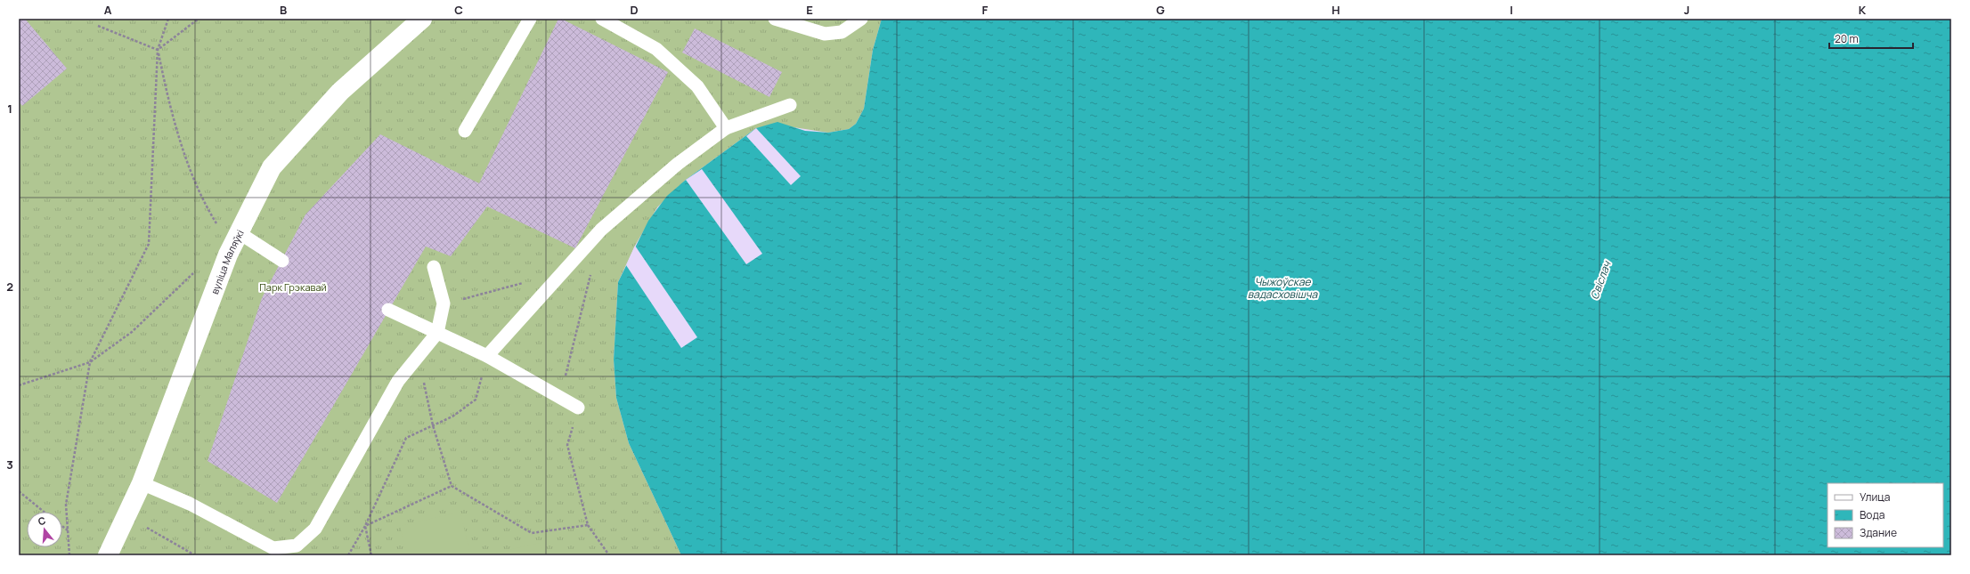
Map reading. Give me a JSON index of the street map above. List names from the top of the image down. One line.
{"streets":{"street":["вуліца Маляўкі"]},"water":["Свіслач","Чыжоўскае вадасховішча"],"parks":["Парк Грэкавай"],"legend":["Улица","Вода","Здание"],"scale_bar":"20 m","north":"top","grid":{"columns":["A","B","C","D","E","F","G","H","I","J","K"],"rows":["1","2","3"]}}
